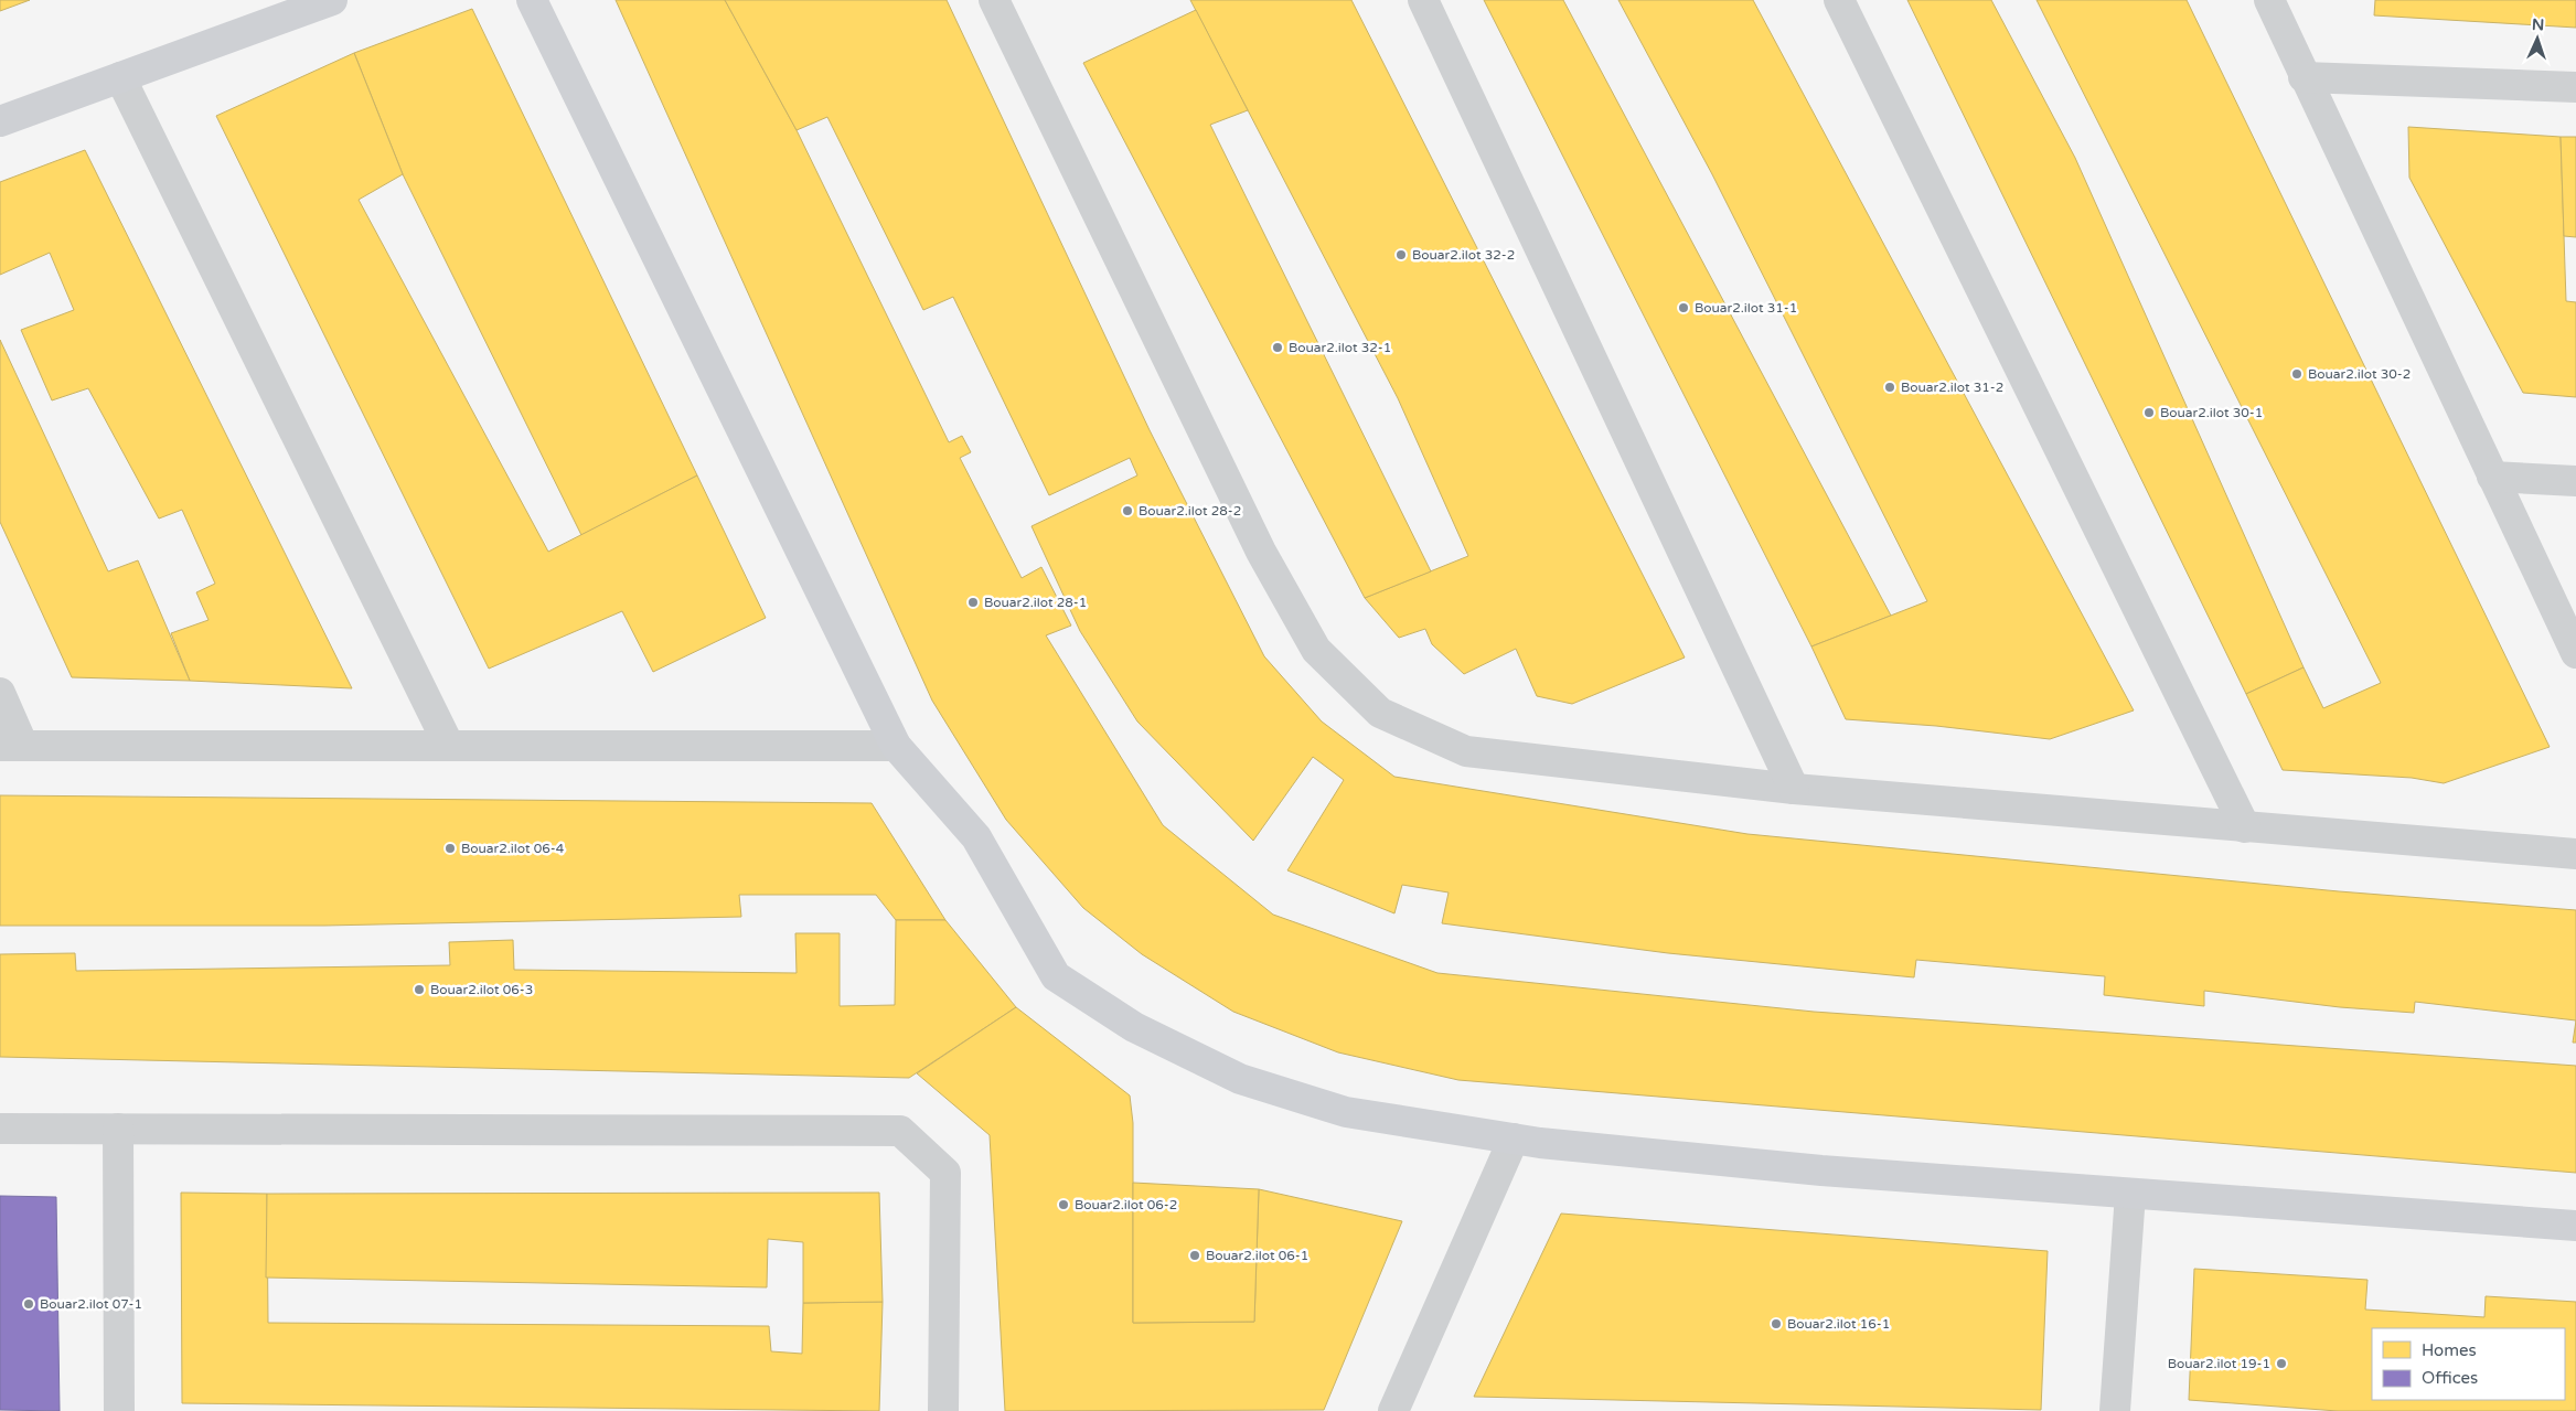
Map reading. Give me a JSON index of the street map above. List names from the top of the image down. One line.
{"places":["Bouar2.ilot 32-2","Bouar2.ilot 31-1","Bouar2.ilot 32-1","Bouar2.ilot 30-2","Bouar2.ilot 31-2","Bouar2.ilot 30-1","Bouar2.ilot 28-2","Bouar2.ilot 28-1","Bouar2.ilot 06-4","Bouar2.ilot 06-3","Bouar2.ilot 06-2","Bouar2.ilot 06-1","Bouar2.ilot 07-1","Bouar2.ilot 16-1","Bouar2.ilot 19-1"],"legend":["Homes","Offices"],"north":"top"}
